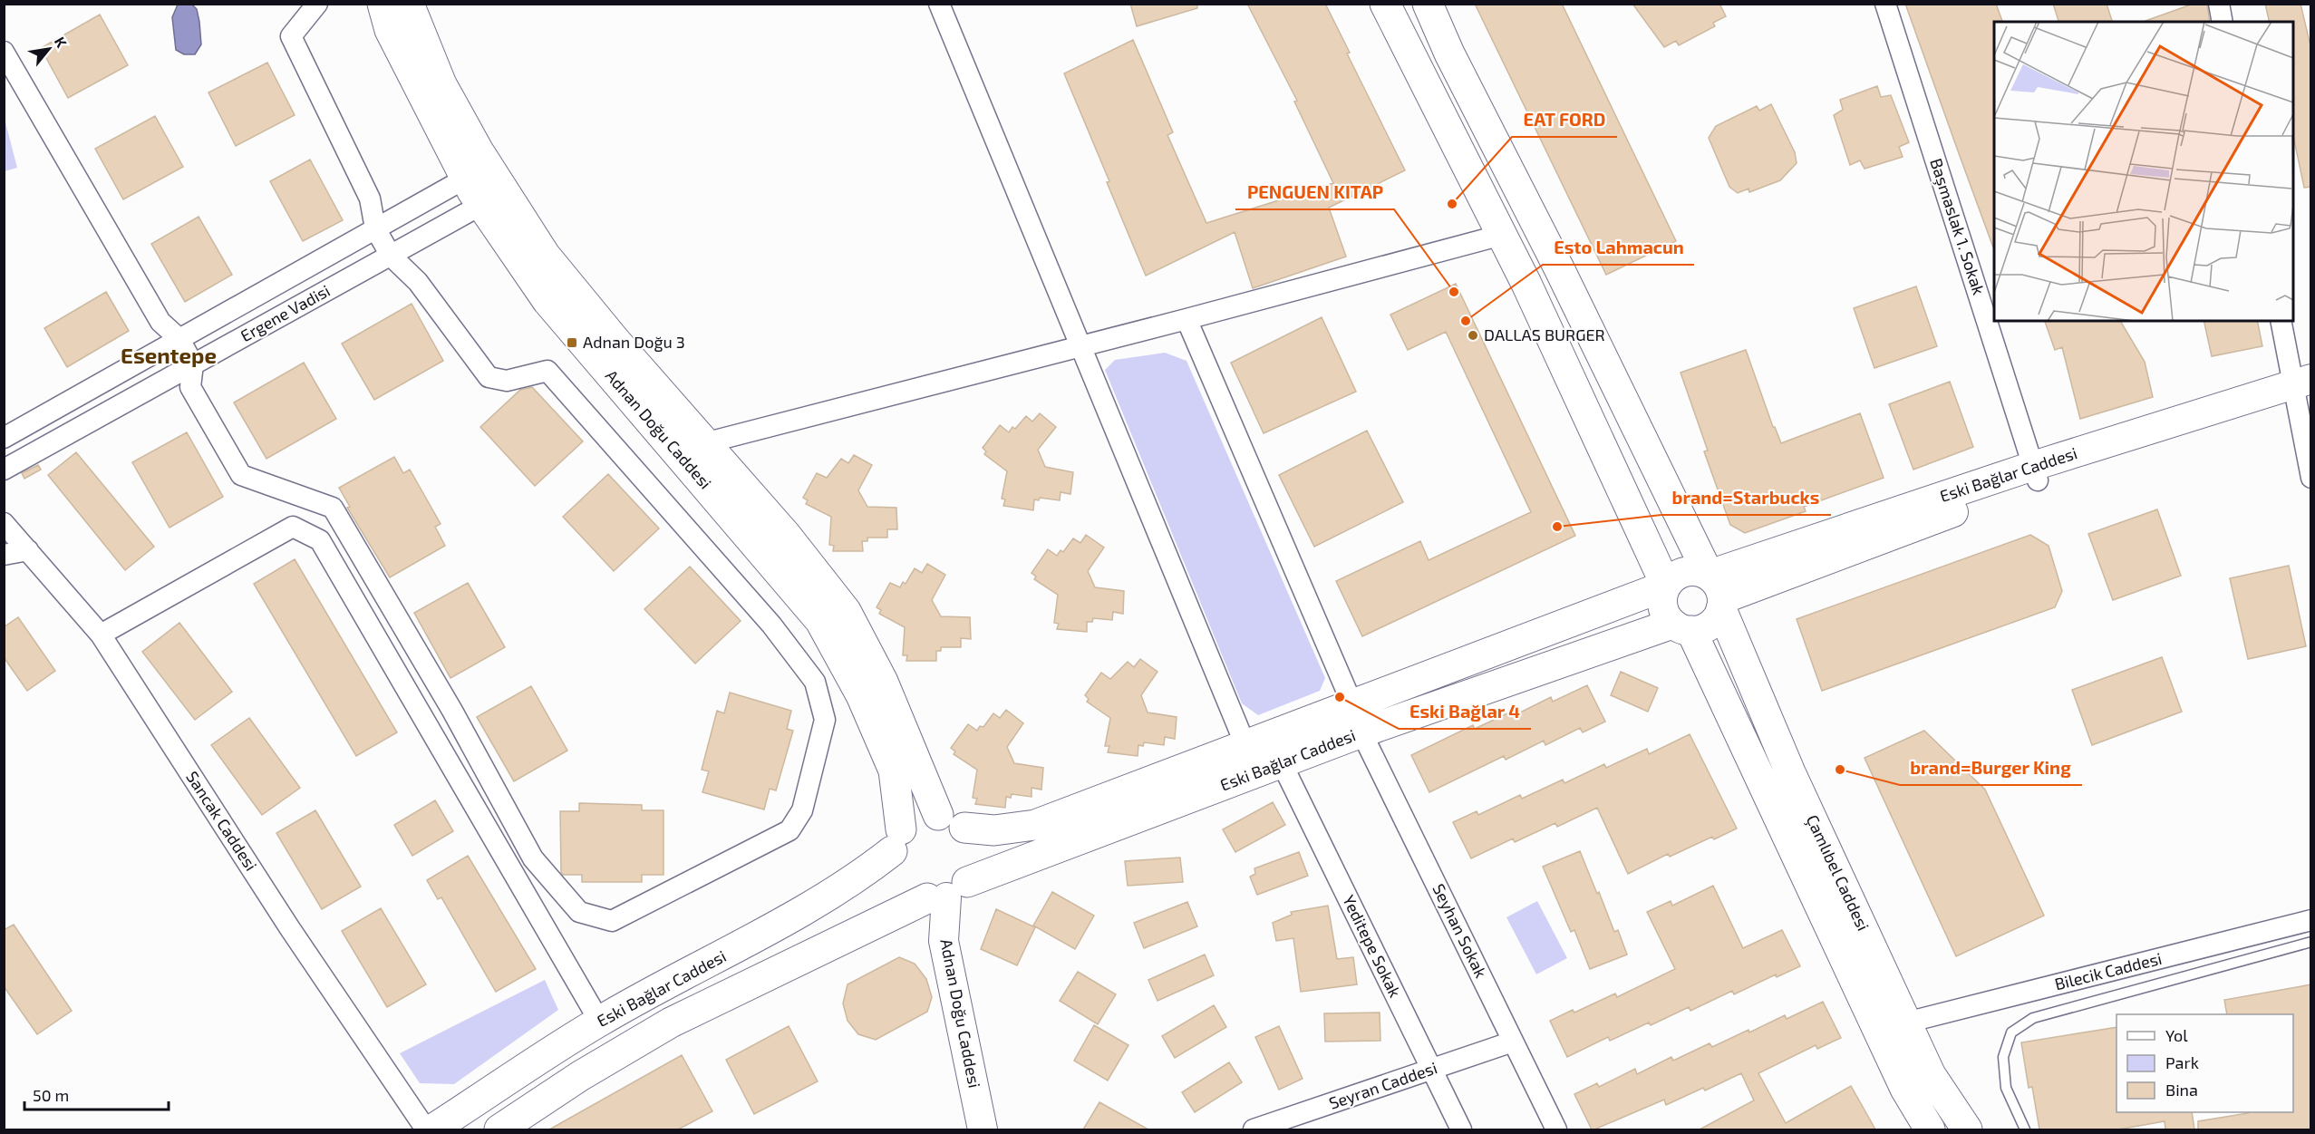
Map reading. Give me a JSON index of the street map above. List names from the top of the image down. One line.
{"streets":{"main road":["Adnan Doğu Caddesi","Eski Bağlar Caddesi","Çamlıbel Caddesi"],"street":["Başmaslak 1. Sokak","Ergene Vadisi","Sancak Caddesi","Seyhan Sokak","Yeditepe Sokak","Bilecik Caddesi","Seyran Caddesi"]},"crossings":[["Başmaslak 1. Sokak","Eski Bağlar Caddesi"],["Ergene Vadisi","Adnan Doğu Caddesi"],["Adnan Doğu Caddesi","Eski Bağlar Caddesi"],["Eski Bağlar Caddesi","Çamlıbel Caddesi"],["Eski Bağlar Caddesi","Seyhan Sokak"],["Eski Bağlar Caddesi","Yeditepe Sokak"],["Çamlıbel Caddesi","Bilecik Caddesi"],["Seyhan Sokak","Seyran Caddesi"],["Yeditepe Sokak","Seyran Caddesi"]],"districts":["Esentepe"],"places":{"other":["EAT FORD","PENGUEN KITAP","Esto Lahmacun","DALLAS BURGER","brand=Starbucks","Eski Bağlar 4","brand=Burger King"],"transit":["Adnan Doğu 3"]},"legend":["Yol","Park","Bina"],"scale_bar":"50 m","north":"top right"}
